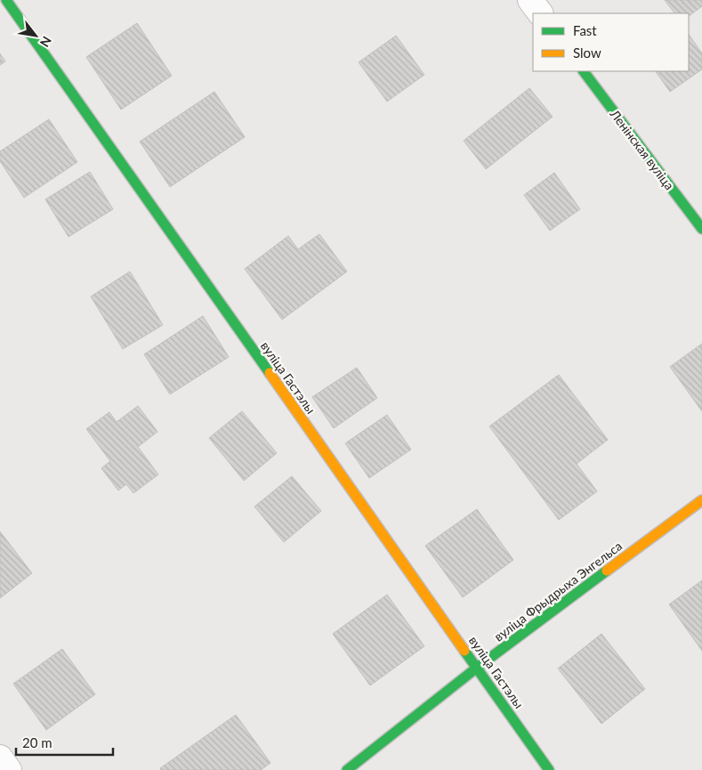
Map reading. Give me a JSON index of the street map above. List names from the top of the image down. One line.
{"streets":{"street":["Ленінская вуліца","вуліца Гастэлы","вуліца Фрыдрыха Энгельса"]},"crossings":[["вуліца Гастэлы","вуліца Фрыдрыха Энгельса"]],"legend":["Fast","Slow"],"scale_bar":"20 m","north":"bottom right"}
